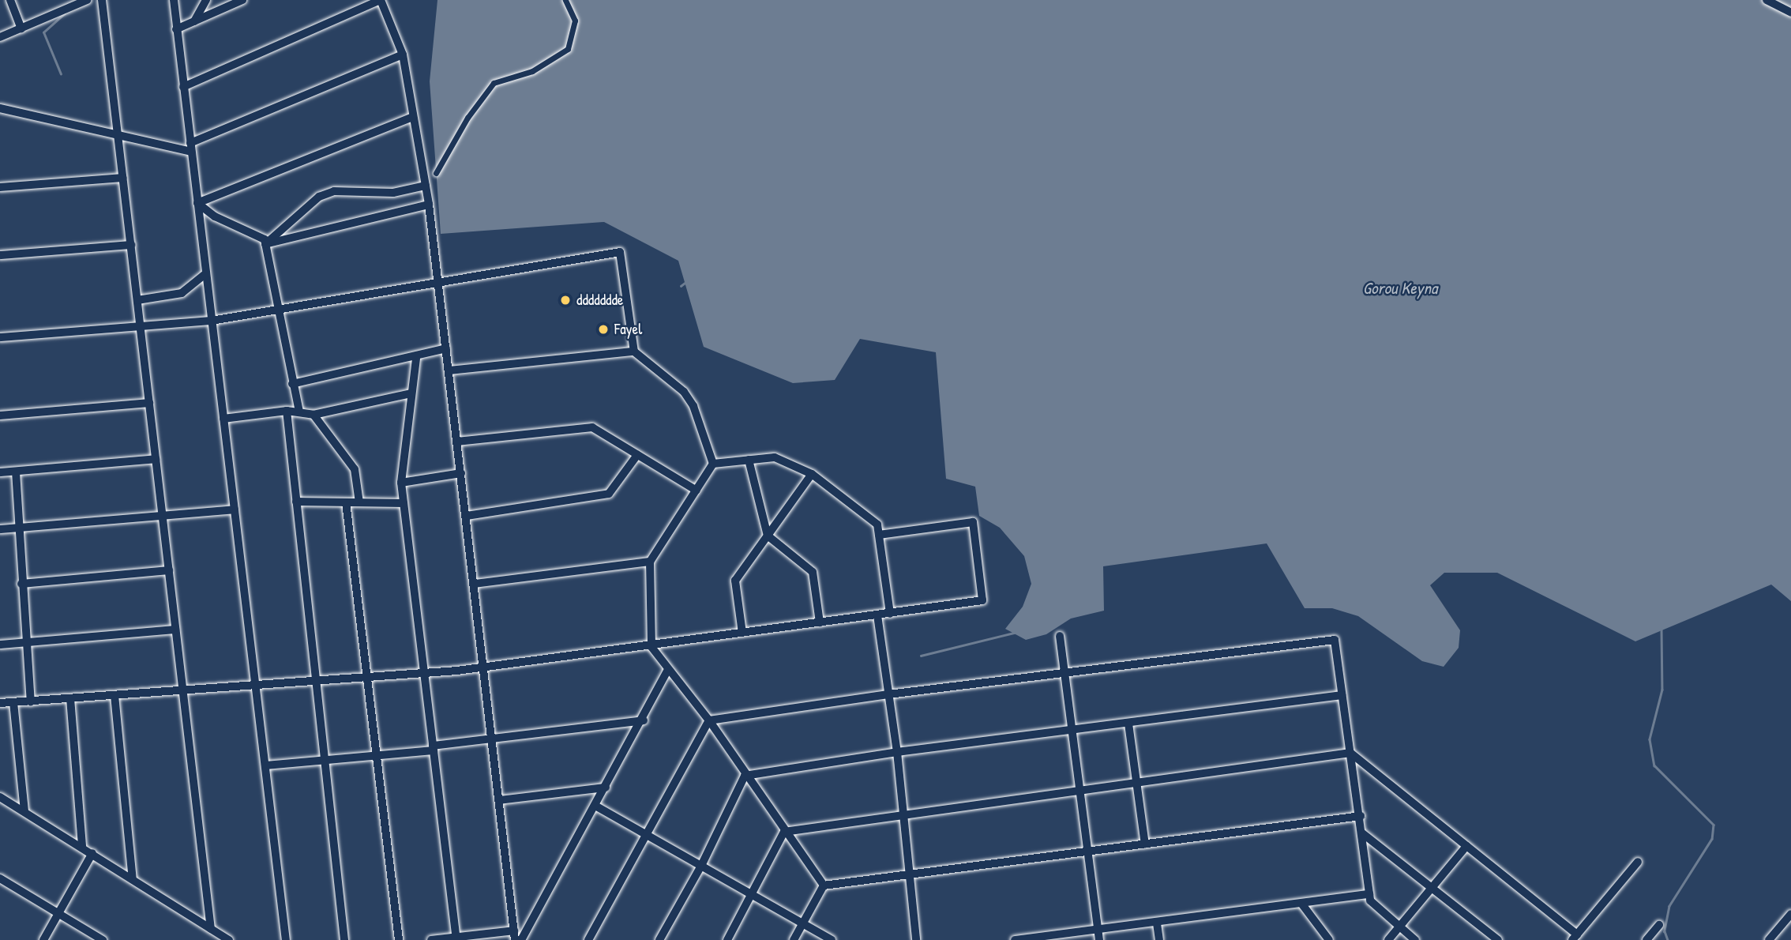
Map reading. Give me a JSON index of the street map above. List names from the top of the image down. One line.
{"water":["Gorou Keyna"],"places":["ddddddde","Fayel"]}
